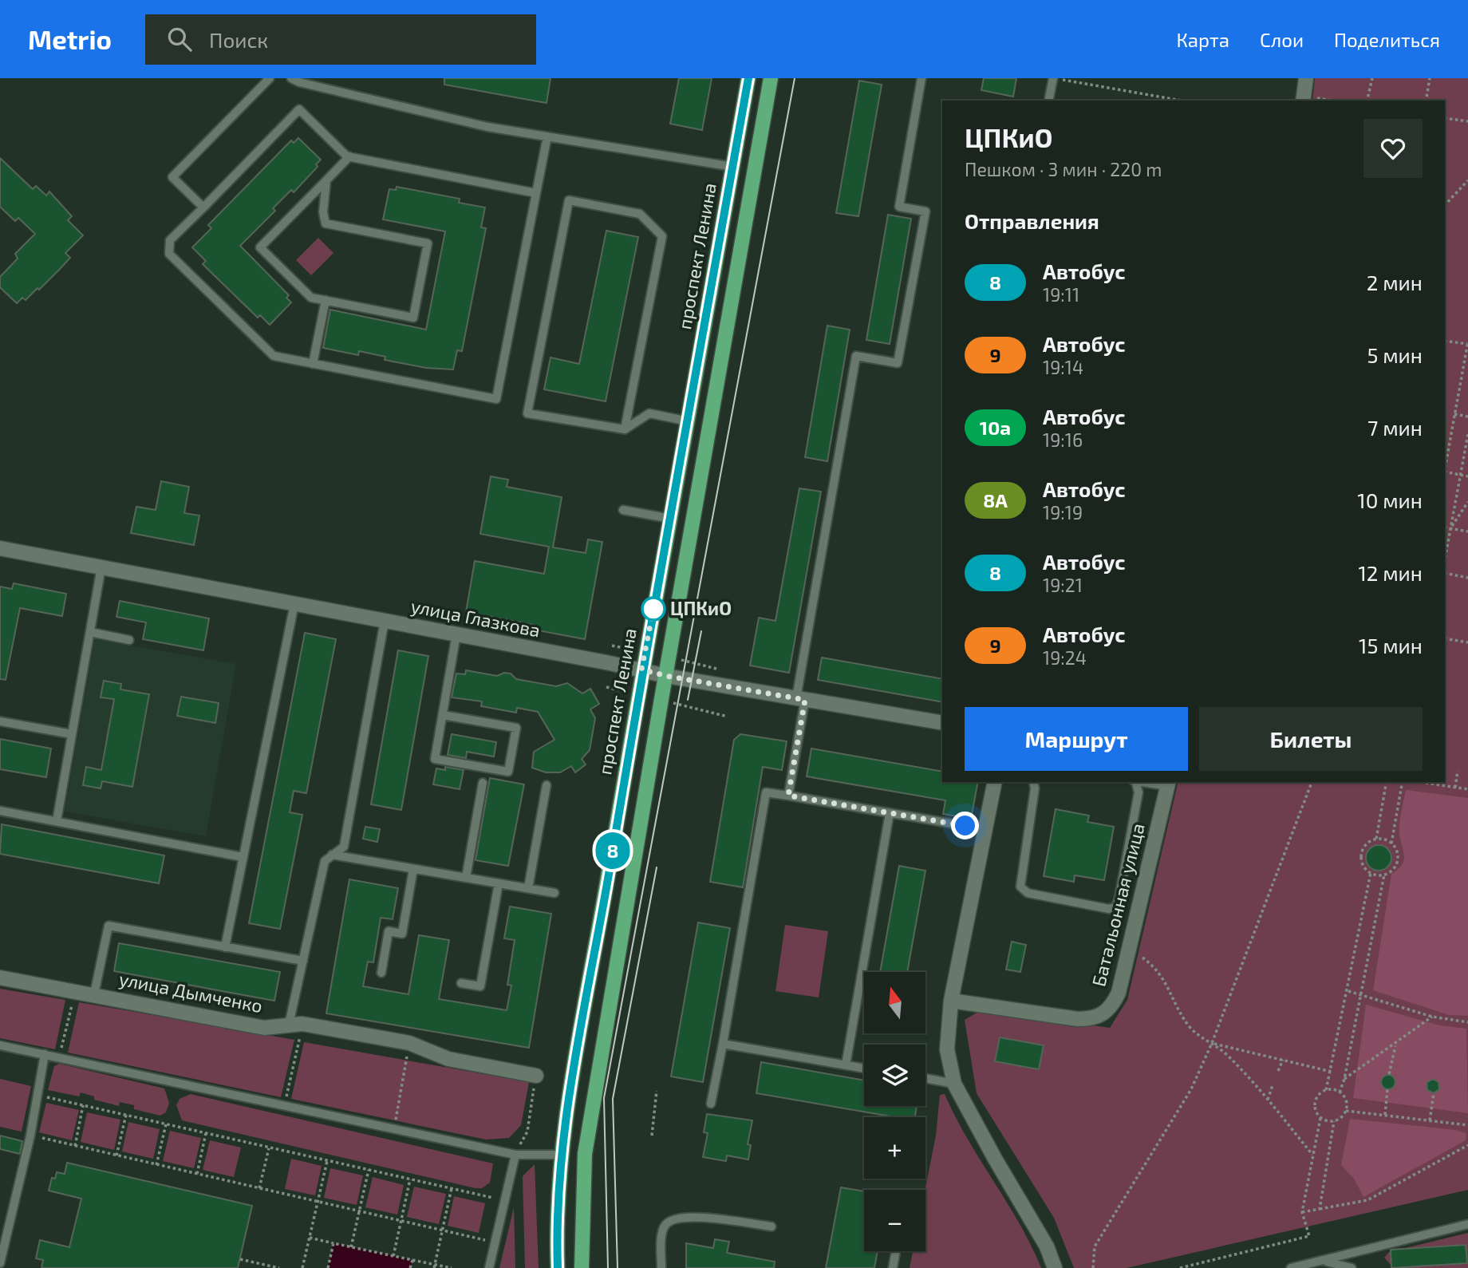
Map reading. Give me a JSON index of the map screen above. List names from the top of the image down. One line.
{"streets":{"main road":["проспект Ленина"],"street":["улица Глазкова","Батальонная улица","улица Дымченко"]},"crossings":[["проспект Ленина","улица Глазкова"]],"places":["ЦПКиО"],"lines":["bus line 8"],"north":"top","page":{"header":"Metrio","search":"Поиск","nav":["Карта","Слои","Поделиться"],"on_map":"8","heading":[["ЦПКиО","Пешком · 3 мин · 220 m"],"Отправления"],"list":[{"mark":"8","name":"Автобус","note":"19:11","value":"2 мин"},{"mark":"9","name":"Автобус","note":"19:14","value":"5 мин"},{"mark":"10а","name":"Автобус","note":"19:16","value":"7 мин"},{"mark":"8А","name":"Автобус","note":"19:19","value":"10 мин"},{"mark":"8","name":"Автобус","note":"19:21","value":"12 мин"},{"mark":"9","name":"Автобус","note":"19:24","value":"15 мин"}],"buttons":["Маршрут","Билеты"],"map_buttons":["+","−"]}}
